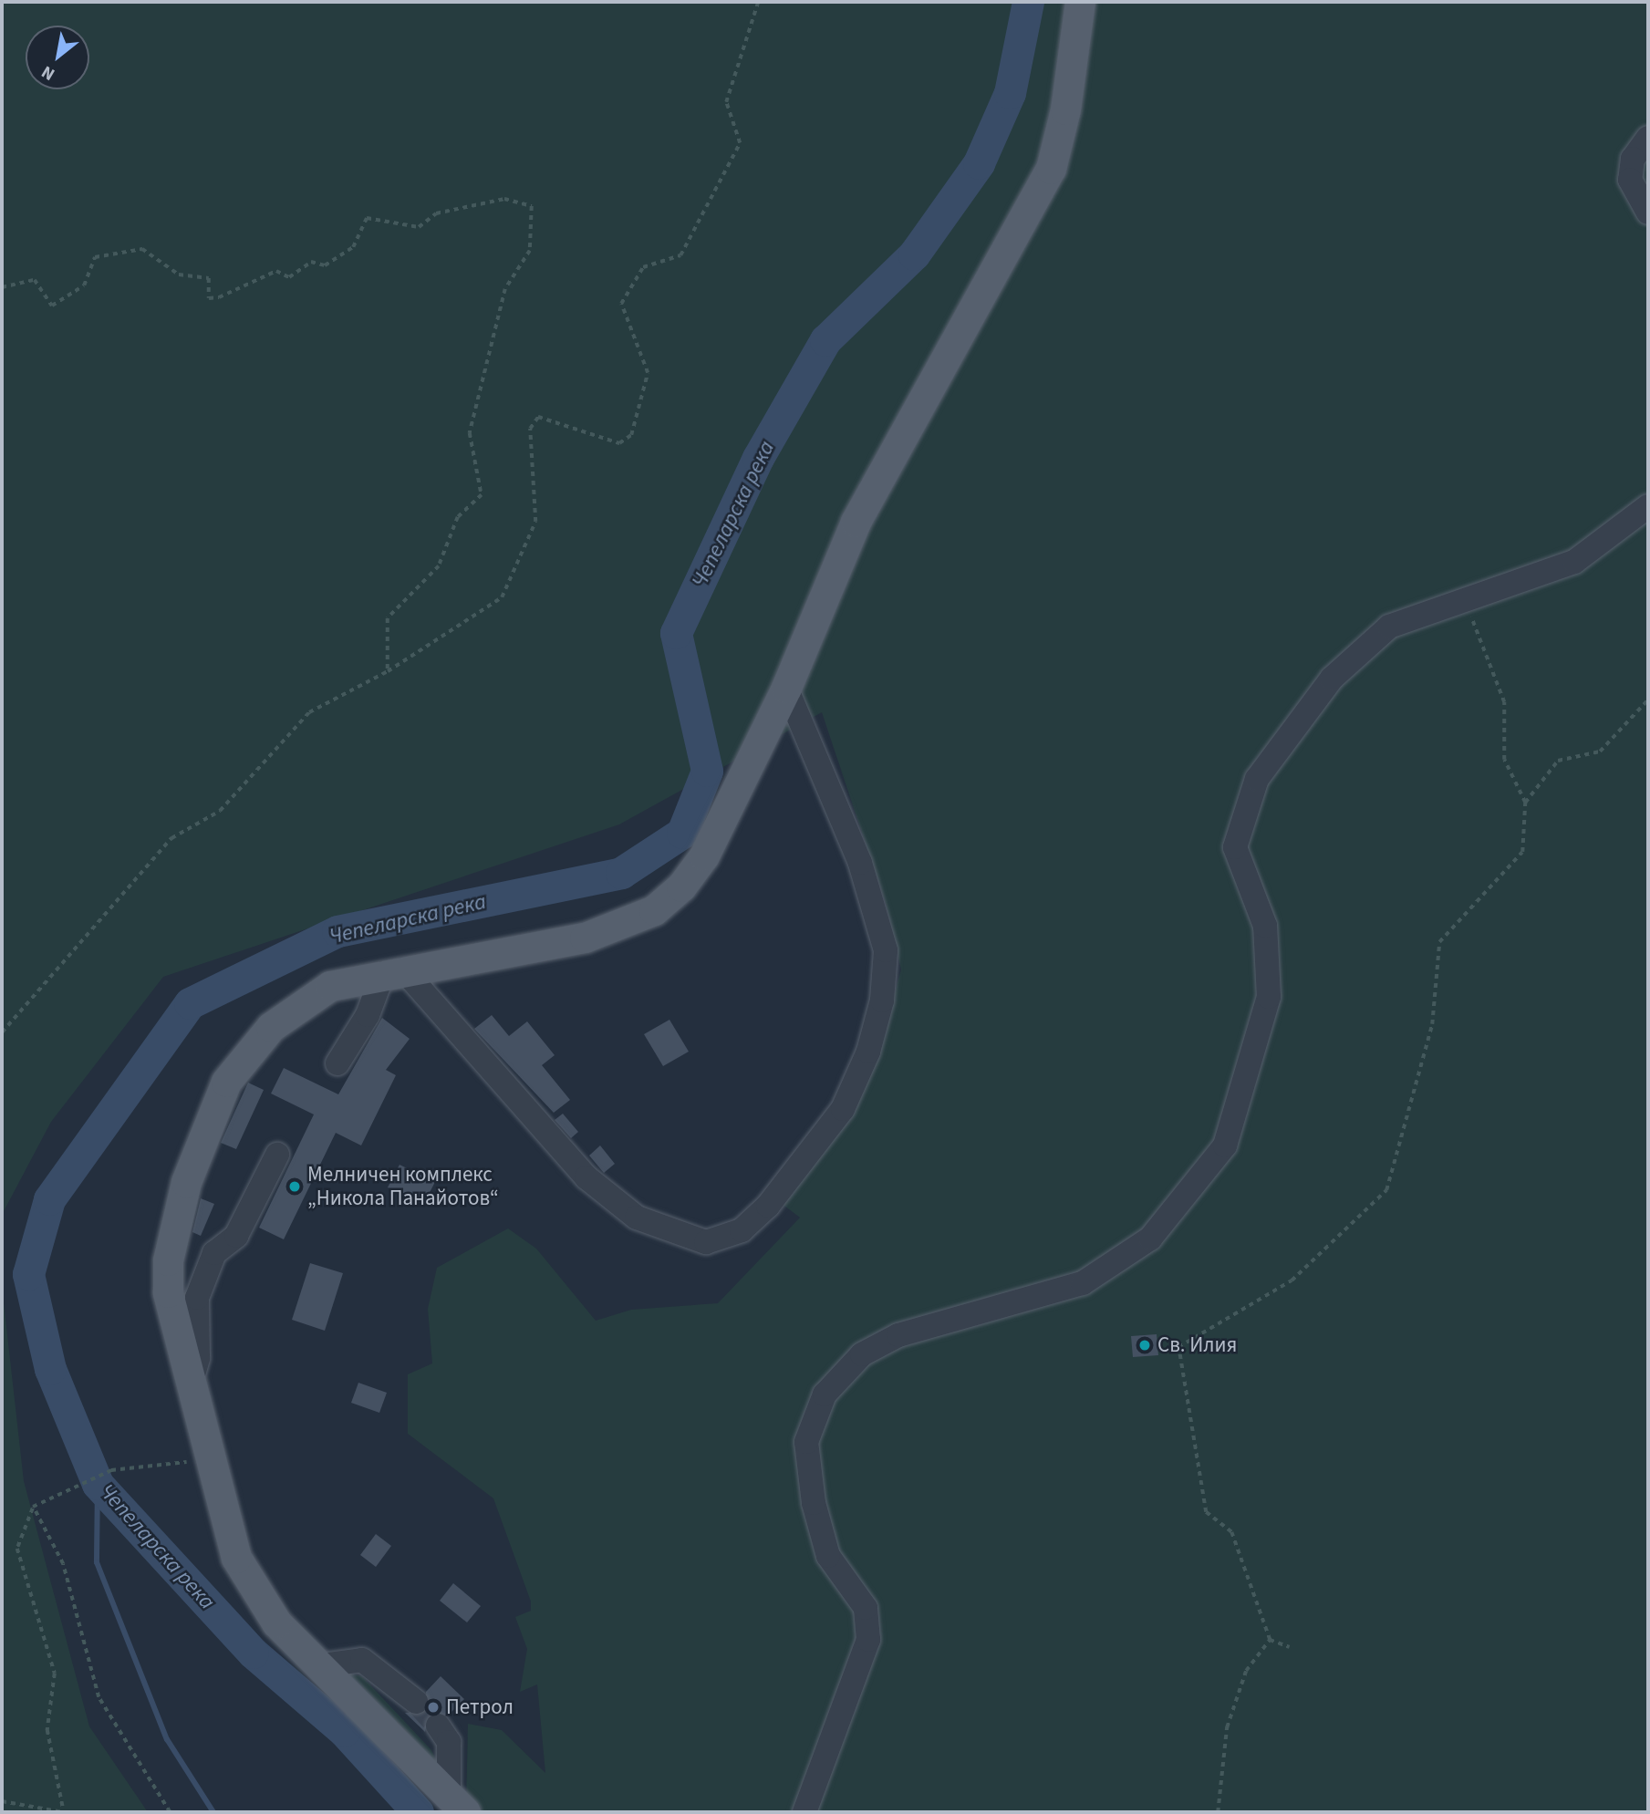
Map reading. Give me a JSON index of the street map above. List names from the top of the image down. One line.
{"water":["Чепеларска река"],"places":["Мелничен комплекс „Никола Панайотов“","Св. Илия","Петрол"],"north":"bottom left"}
